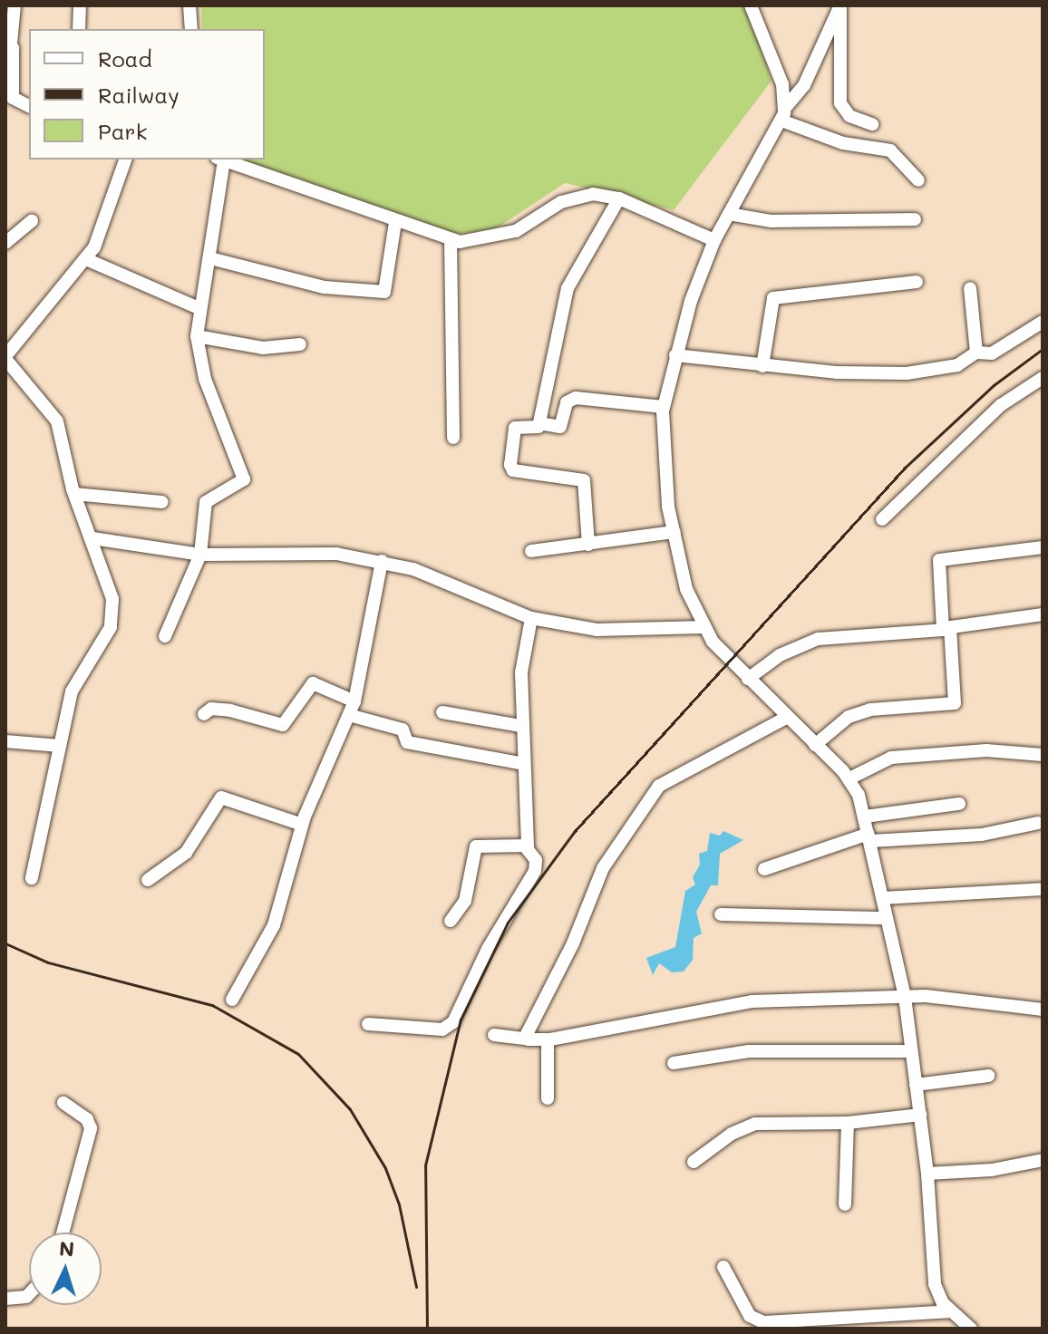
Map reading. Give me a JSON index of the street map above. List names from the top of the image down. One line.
{"legend":["Road","Railway","Park"],"north":"top"}
